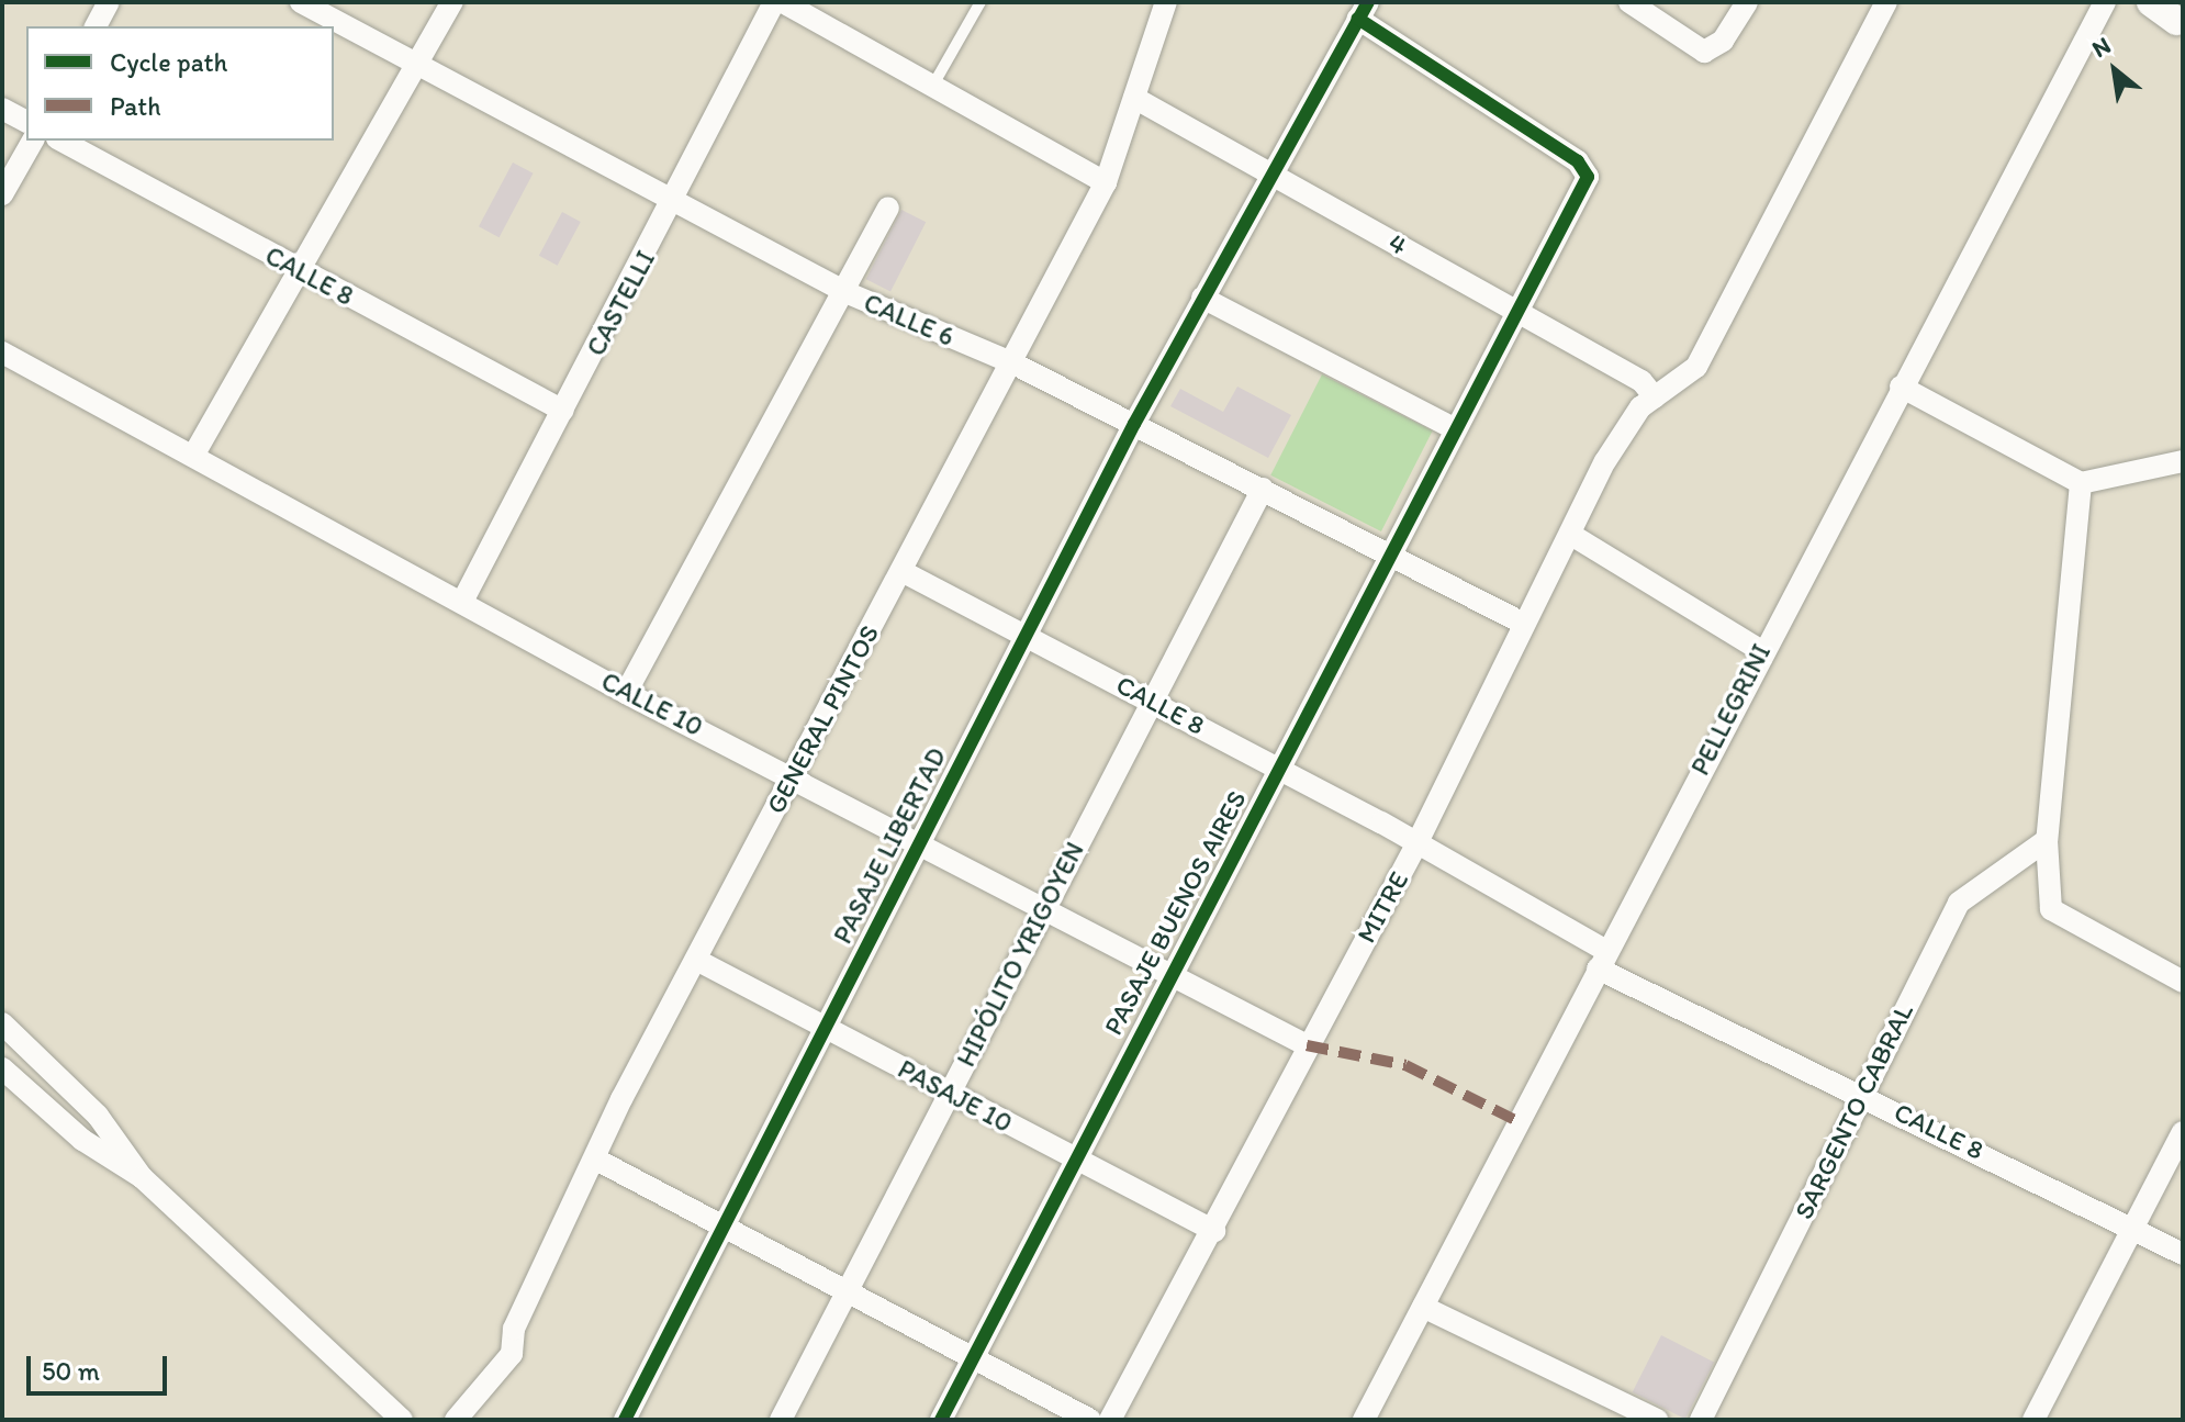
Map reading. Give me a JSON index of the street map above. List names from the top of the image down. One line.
{"streets":{"street":["4","CALLE 8","CASTELLI","CALLE 6","CALLE 10","PELLEGRINI","GENERAL PINTOS","PASAJE LIBERTAD","MITRE","PASAJE BUENOS AIRES","HIPÓLITO YRIGOYEN","PASAJE 10","SARGENTO CABRAL"]},"crossings":[["4","GENERAL PINTOS"],["4","PASAJE LIBERTAD"],["4","MITRE"],["4","PASAJE BUENOS AIRES"],["CALLE 8","CASTELLI"],["CALLE 8","PELLEGRINI"],["CALLE 8","GENERAL PINTOS"],["CALLE 8","PASAJE LIBERTAD"],["CALLE 8","MITRE"],["CALLE 8","PASAJE BUENOS AIRES"],["CALLE 8","HIPÓLITO YRIGOYEN"],["CALLE 8","SARGENTO CABRAL"],["CASTELLI","CALLE 6"],["CASTELLI","CALLE 10"],["CALLE 6","GENERAL PINTOS"],["CALLE 6","PASAJE LIBERTAD"],["CALLE 6","MITRE"],["CALLE 6","PASAJE BUENOS AIRES"],["CALLE 6","HIPÓLITO YRIGOYEN"],["CALLE 10","GENERAL PINTOS"],["CALLE 10","PASAJE LIBERTAD"],["CALLE 10","MITRE"],["CALLE 10","PASAJE BUENOS AIRES"],["CALLE 10","HIPÓLITO YRIGOYEN"],["GENERAL PINTOS","PASAJE 10"],["PASAJE LIBERTAD","PASAJE BUENOS AIRES"],["PASAJE LIBERTAD","PASAJE 10"],["MITRE","PASAJE 10"],["PASAJE BUENOS AIRES","PASAJE 10"],["HIPÓLITO YRIGOYEN","PASAJE 10"]],"legend":["Cycle path","Path"],"scale_bar":"50 m","north":"top left"}
